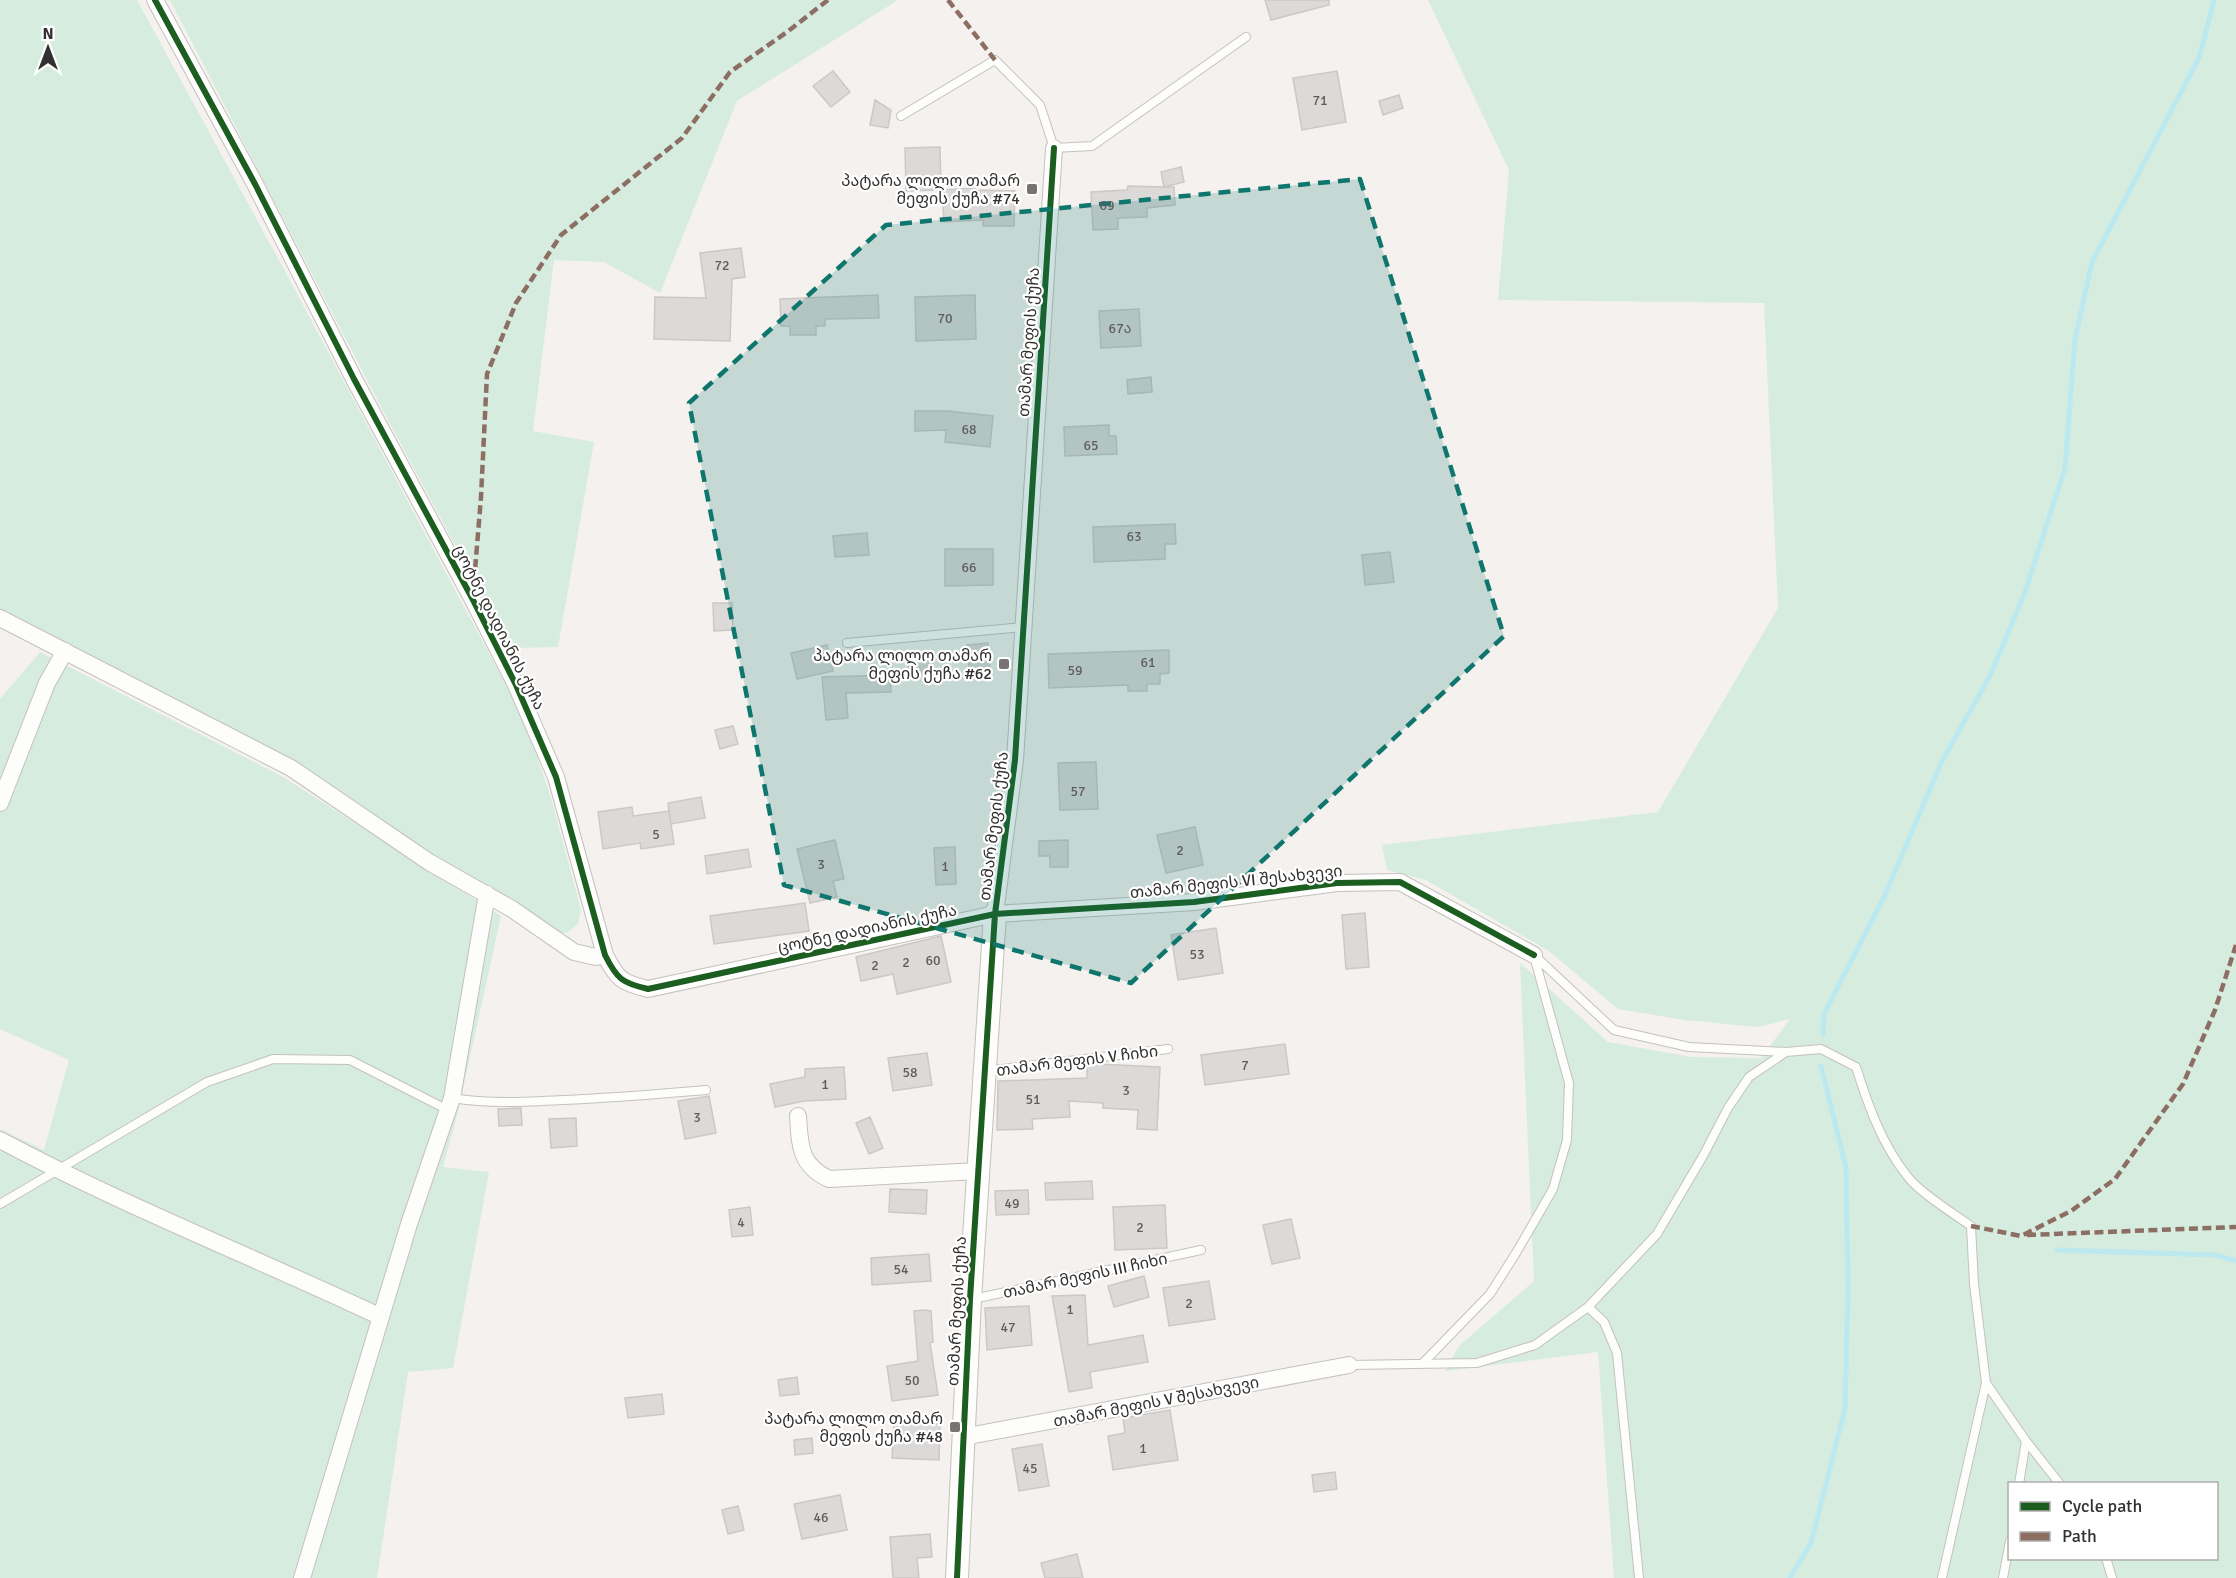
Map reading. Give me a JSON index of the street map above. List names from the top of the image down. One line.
{"streets":{"street":["თამარ მეფის ქუჩა","ცოტნე დადიანის ქუჩა","თამარ მეფის VI შესახვევი","თამარ მეფის V შესახვევი"],"lane":["თამარ მეფის V ჩიხი","თამარ მეფის III ჩიხი"]},"crossings":[["თამარ მეფის ქუჩა","ცოტნე დადიანის ქუჩა"],["თამარ მეფის ქუჩა","თამარ მეფის VI შესახვევი"],["თამარ მეფის ქუჩა","თამარ მეფის V ჩიხი"],["თამარ მეფის ქუჩა","თამარ მეფის III ჩიხი"],["თამარ მეფის ქუჩა","თამარ მეფის V შესახვევი"],["ცოტნე დადიანის ქუჩა","თამარ მეფის VI შესახვევი"]],"places":{"transit":["პატარა ლილო თამარ მეფის ქუჩა #74","პატარა ლილო თამარ მეფის ქუჩა #62","პატარა ლილო თამარ მეფის ქუჩა #48"]},"house_numbers":["71","69","72","70","67ა","68","65","63","66","61","59","57","5","2","3","1","53","60","2","2","7","58","1","3","51","3","49","4","2","54","2","1","47","50","1","45","46"],"legend":["Cycle path","Path"],"north":"top"}
